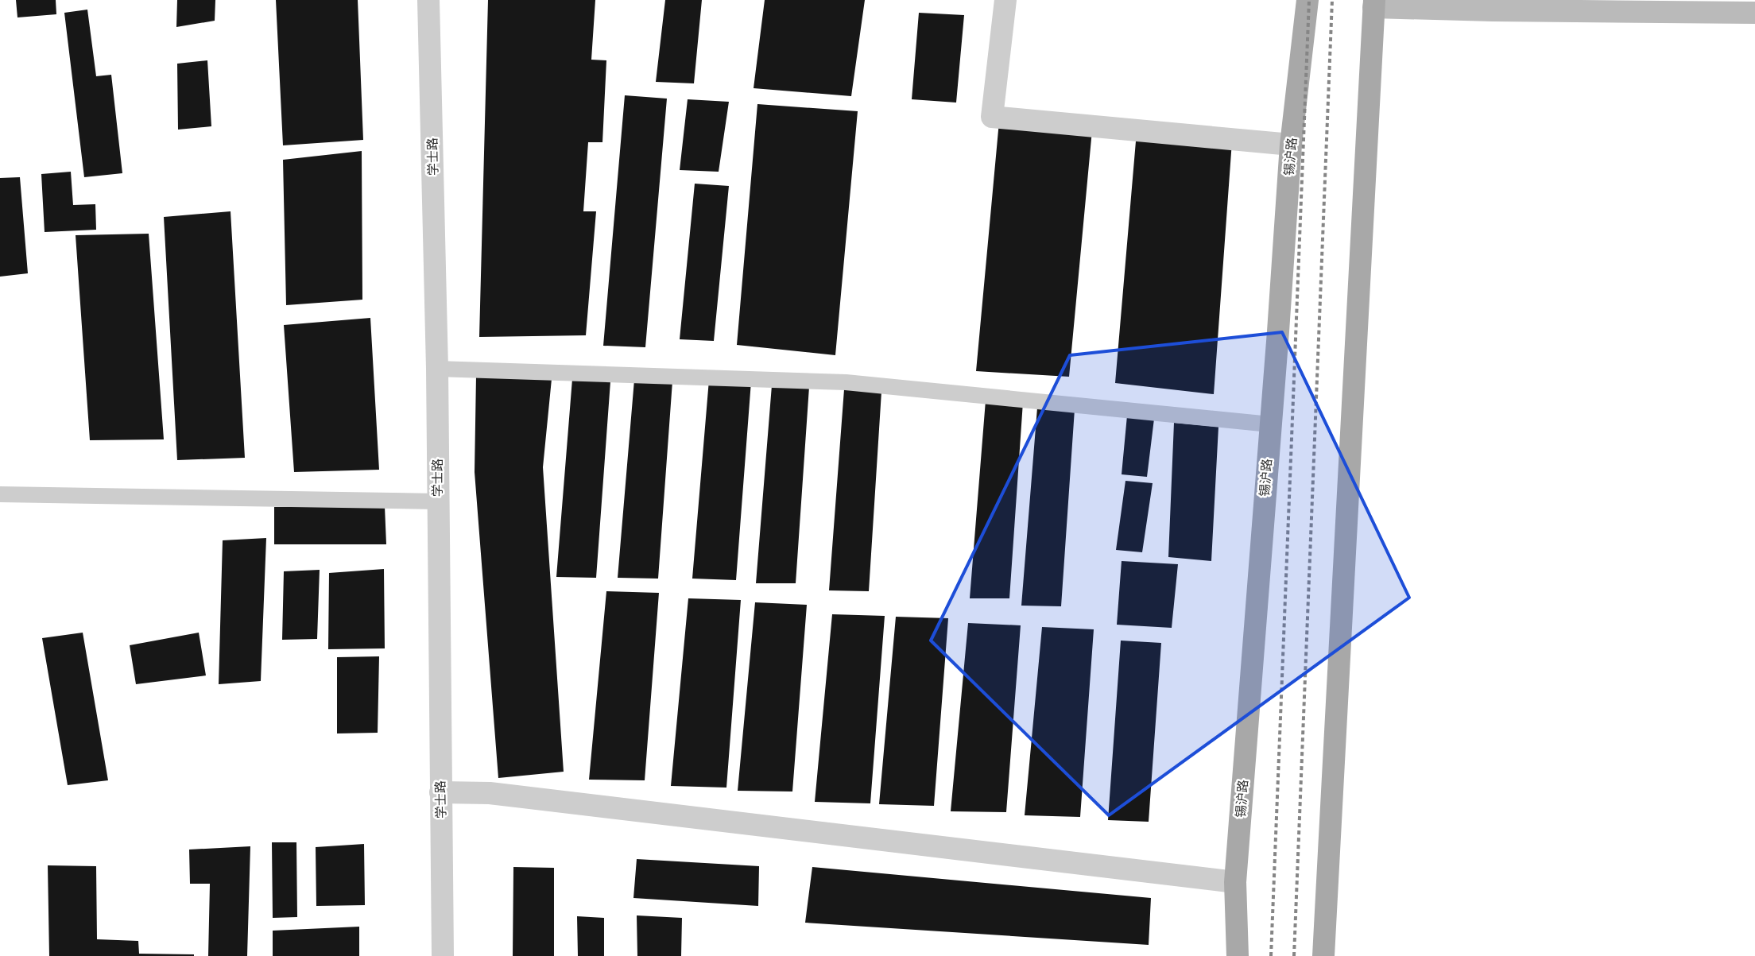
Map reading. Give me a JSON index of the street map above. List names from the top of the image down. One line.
{"streets":{"main road":["锡沪路"],"street":["学士路"]}}
